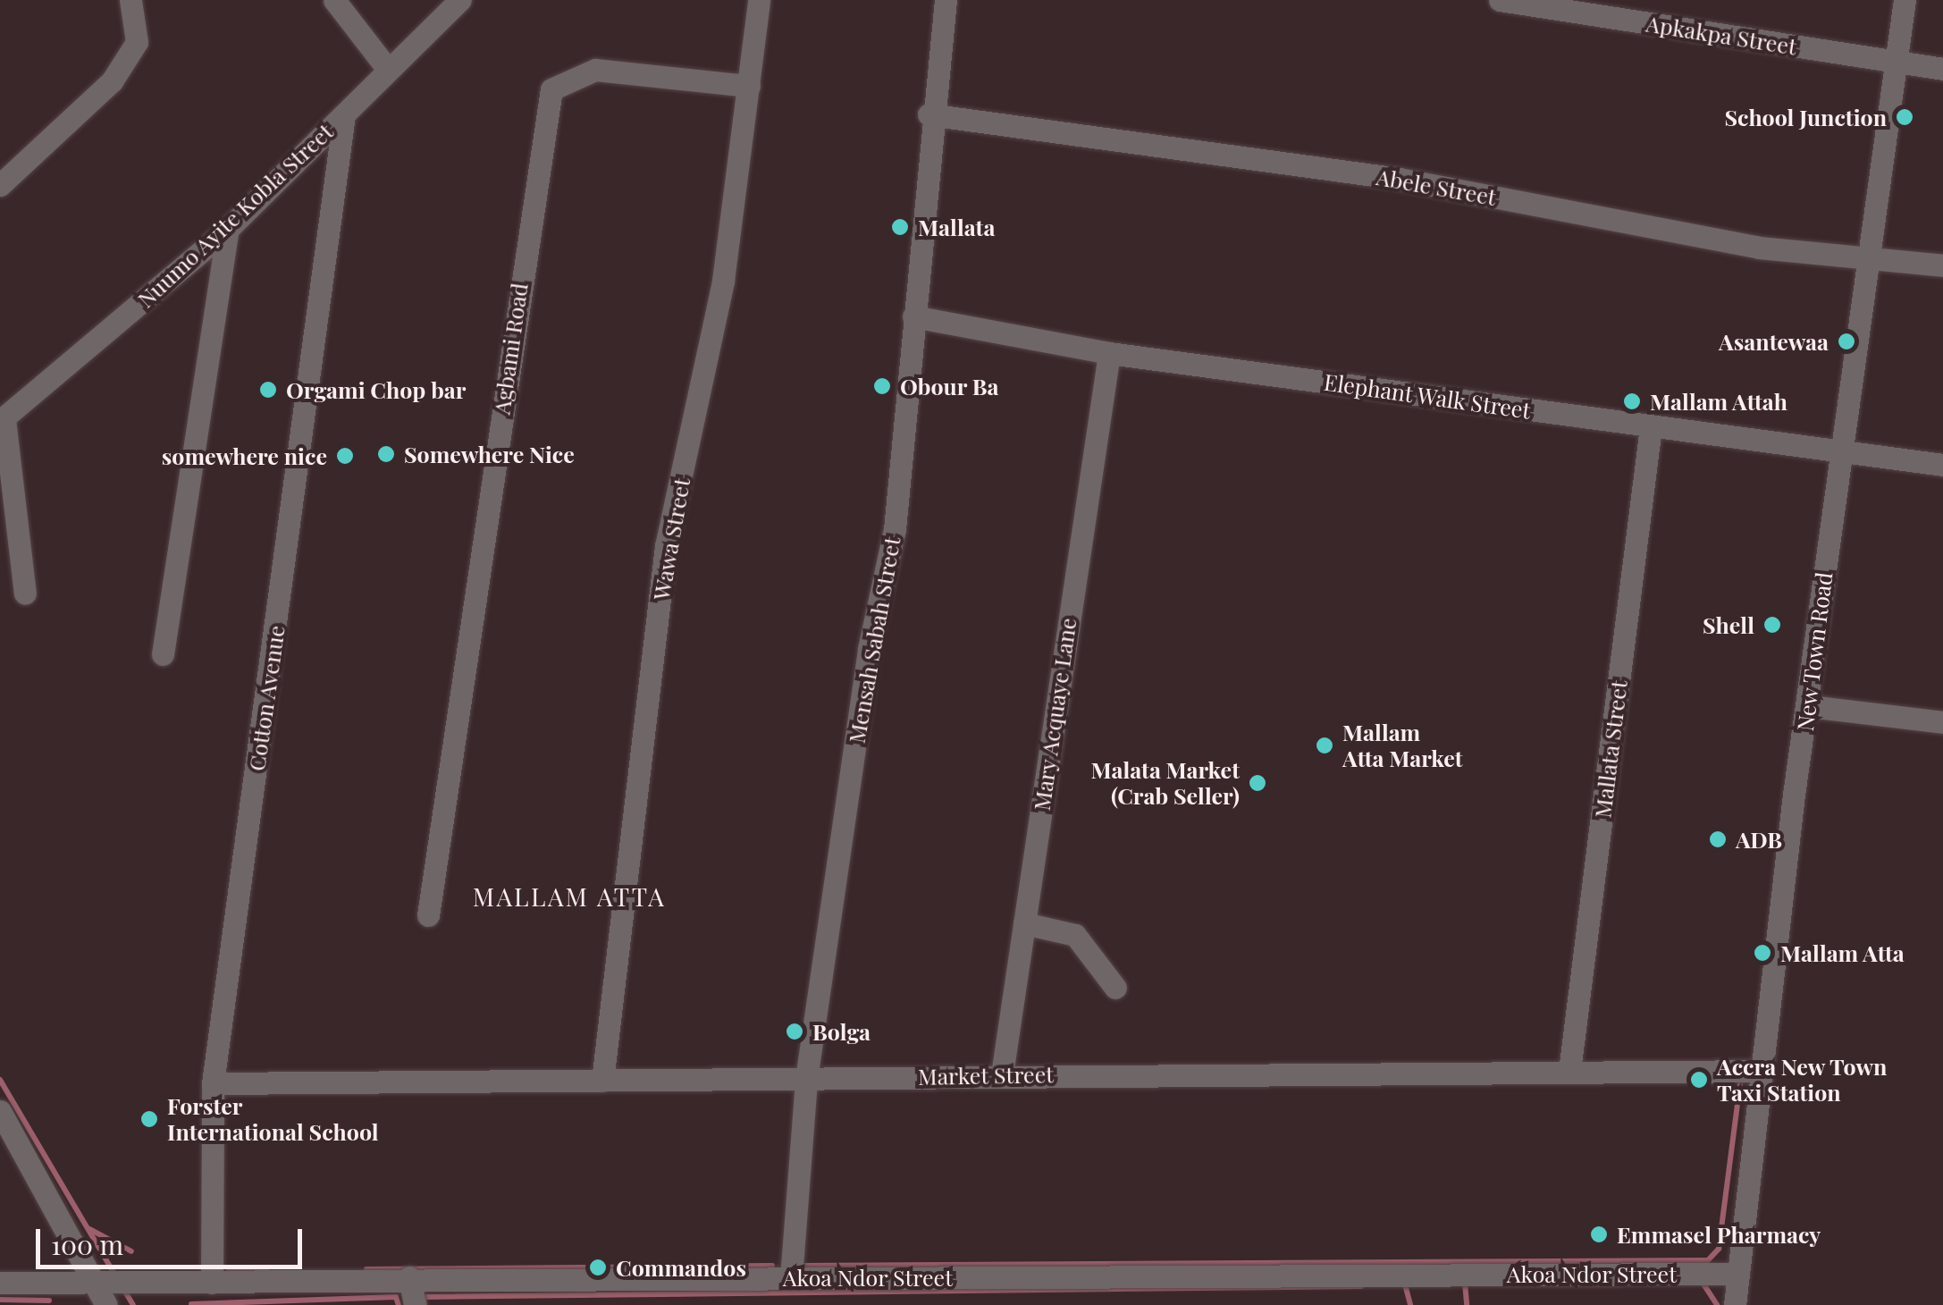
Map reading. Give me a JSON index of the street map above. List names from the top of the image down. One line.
{"streets":{"street":["Apkakpa Street","Abele Street","Nuumo Ayite Kobla Street","Agbami Road","Elephant Walk Street","Wawa Street","Mensah Sabah Street","New Town Road","Cotton Avenue","Mary Acquaye Lane","Mallata Street","Market Street","Akoa Ndor Street"]},"crossings":[["Apkakpa Street","New Town Road"],["Abele Street","Mensah Sabah Street"],["Abele Street","New Town Road"],["Nuumo Ayite Kobla Street","Cotton Avenue"],["Agbami Road","Wawa Street"],["Elephant Walk Street","Mensah Sabah Street"],["Elephant Walk Street","New Town Road"],["Elephant Walk Street","Mary Acquaye Lane"],["Elephant Walk Street","Mallata Street"],["Wawa Street","Market Street"],["Mensah Sabah Street","Market Street"],["Mensah Sabah Street","Akoa Ndor Street"],["New Town Road","Market Street"],["New Town Road","Akoa Ndor Street"],["Cotton Avenue","Market Street"],["Cotton Avenue","Akoa Ndor Street"],["Mary Acquaye Lane","Market Street"],["Mallata Street","Market Street"]],"districts":["MALLAM ATTA"],"places":["School Junction","Mallata","Asantewaa","Obour Ba","Orgami Chop bar","Mallam Attah","Somewhere Nice","somewhere nice","Shell","Mallam Atta Market","Malata Market (Crab Seller)","ADB","Mallam Atta","Bolga","Accra New Town Taxi Station","Forster International School","Emmasel Pharmacy","Commandos"],"scale_bar":"100 m"}
